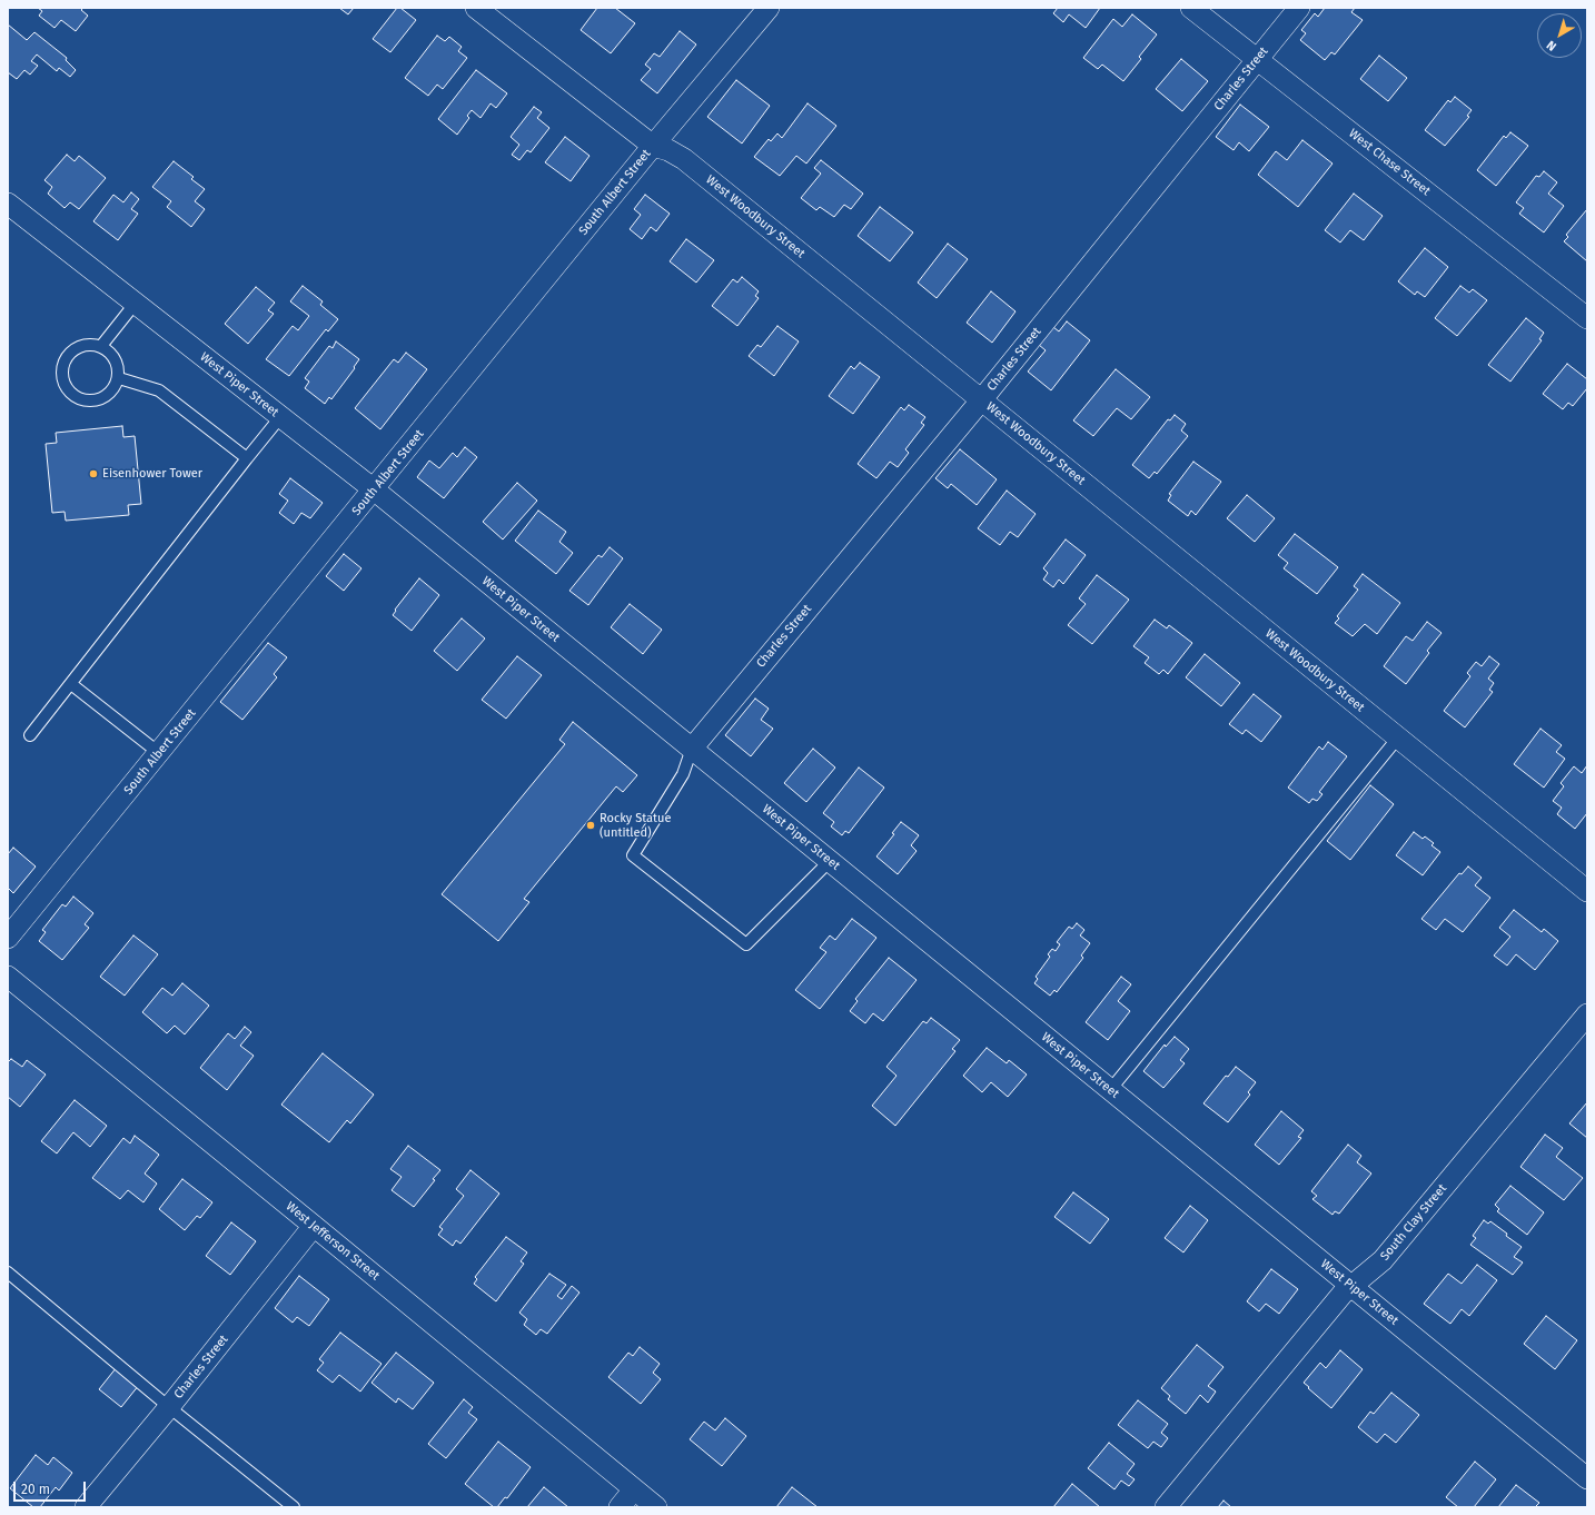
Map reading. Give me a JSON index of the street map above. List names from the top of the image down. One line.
{"streets":{"street":["Charles Street","West Chase Street","South Albert Street","West Woodbury Street","West Piper Street","South Clay Street","West Jefferson Street"]},"crossings":[["Charles Street","West Chase Street"],["Charles Street","West Woodbury Street"],["Charles Street","West Piper Street"],["Charles Street","West Jefferson Street"],["South Albert Street","West Woodbury Street"],["South Albert Street","West Piper Street"],["West Piper Street","South Clay Street"]],"places":["Eisenhower Tower","Rocky Statue (untitled)"],"scale_bar":"20 m","north":"bottom left"}
